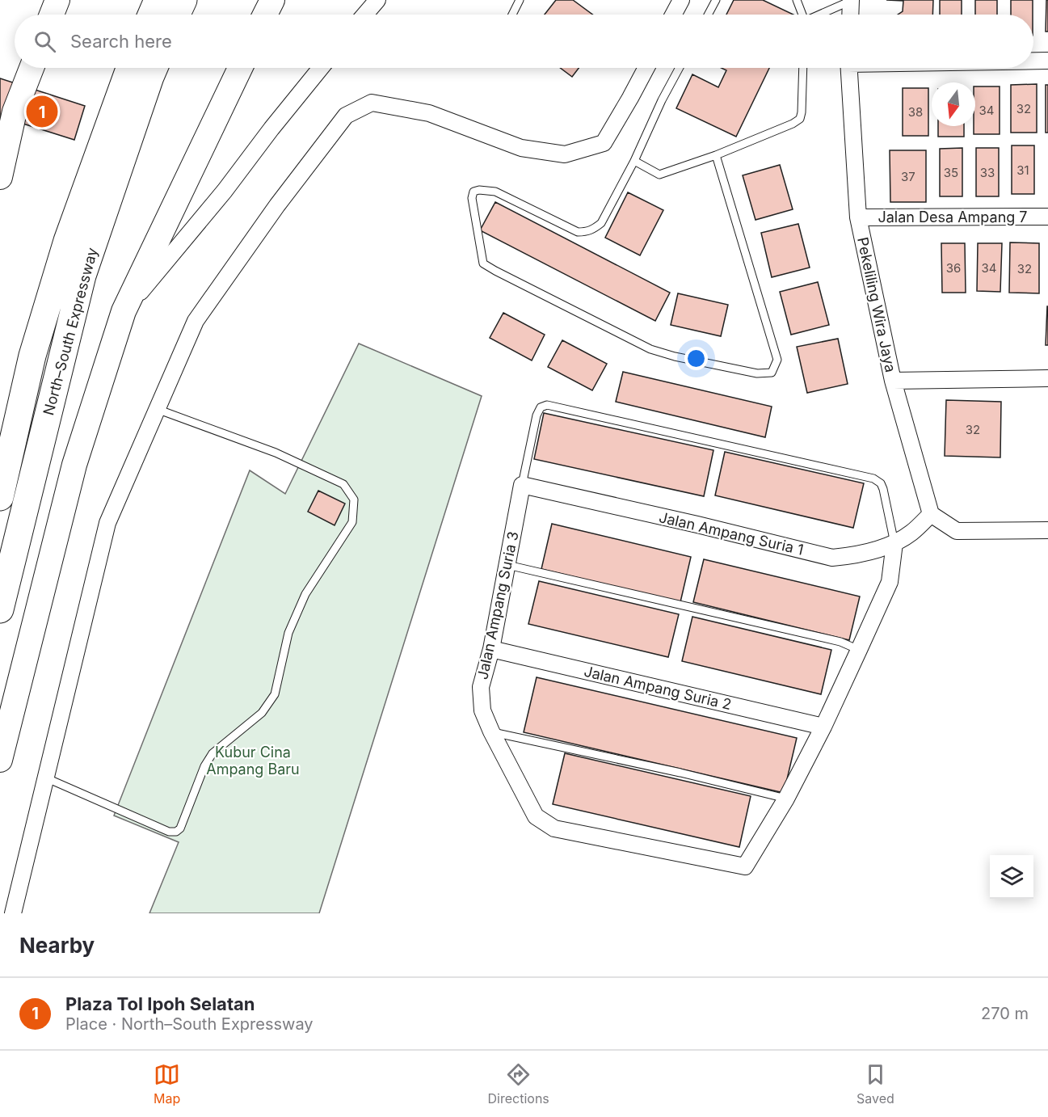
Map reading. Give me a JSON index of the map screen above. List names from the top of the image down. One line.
{"streets":{"highway":["North–South Expressway"],"street":["Jalan Desa Ampang 7","Pekeliling Wira Jaya","Jalan Ampang Suria 1","Jalan Ampang Suria 3","Jalan Ampang Suria 2"]},"crossings":[["Jalan Desa Ampang 7","Pekeliling Wira Jaya"],["Pekeliling Wira Jaya","Jalan Ampang Suria 1"],["Jalan Ampang Suria 1","Jalan Ampang Suria 3"],["Jalan Ampang Suria 3","Jalan Ampang Suria 2"]],"parks":["Kubur Cina Ampang Baru"],"house_numbers":["32","34","38","31","35","33","37","36","34","32","32"],"north":"bottom","page":{"search":"Search here","pins":"1","heading":"Nearby","list":[{"mark":"1","name":"Plaza Tol Ipoh Selatan","note":"Place · North–South Expressway","value":"270 m"}],"nav":["Map","Directions","Saved"]}}
